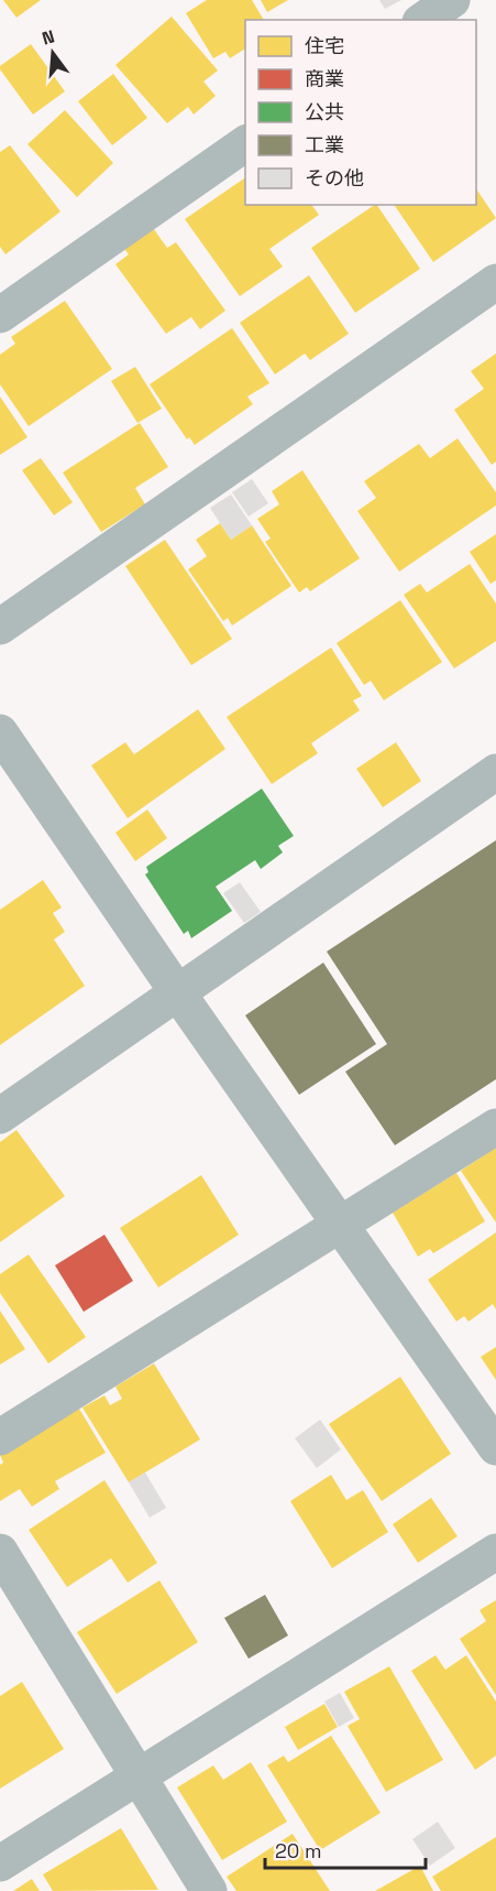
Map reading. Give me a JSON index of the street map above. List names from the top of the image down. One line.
{"legend":["住宅","商業","公共","工業","その他"],"scale_bar":"20 m","north":"top"}
